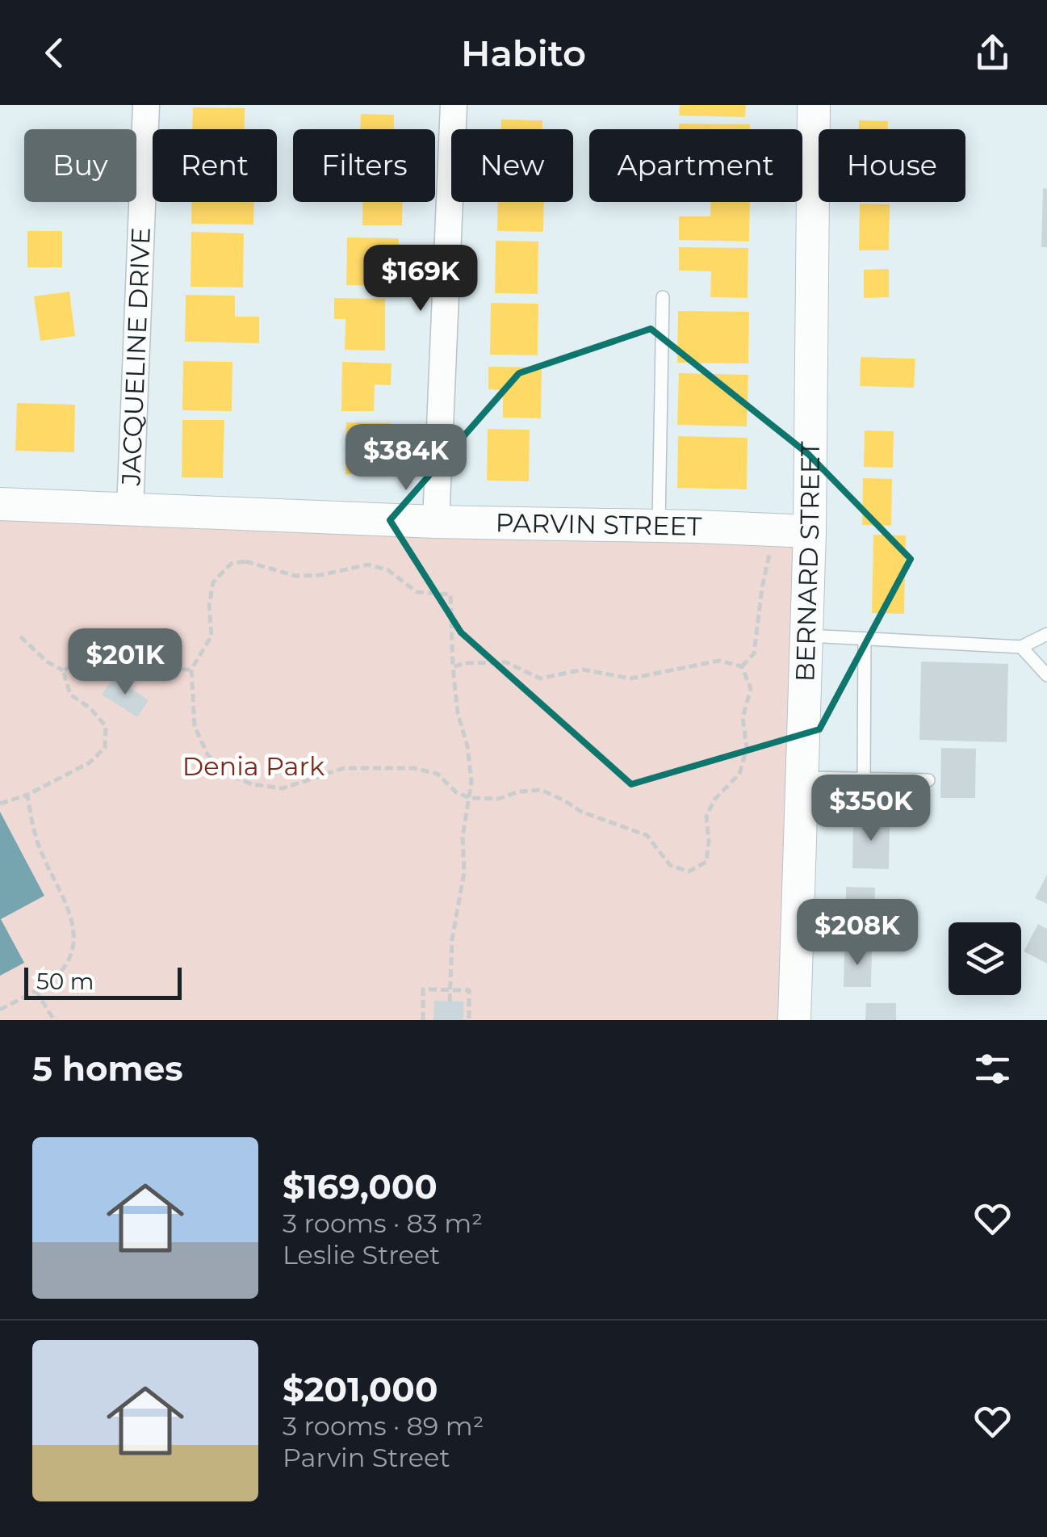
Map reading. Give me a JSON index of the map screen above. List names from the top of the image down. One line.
{"streets":{"street":["JACQUELINE DRIVE","PARVIN STREET","BERNARD STREET"]},"crossings":[["JACQUELINE DRIVE","PARVIN STREET"],["PARVIN STREET","BERNARD STREET"]],"parks":["Denia Park"],"scale_bar":"50 m","page":{"header":"Habito","chip":["Buy","Rent","Filters","New","Apartment","House"],"price":["$169K","$384K","$201K","$350K","$208K"],"scale":"50 m","heading":"5 homes","list":[{"name":"$169,000","note":"3 rooms · 83 m² · Leslie Street"},{"name":"$201,000","note":"3 rooms · 89 m² · Parvin Street"}]}}
